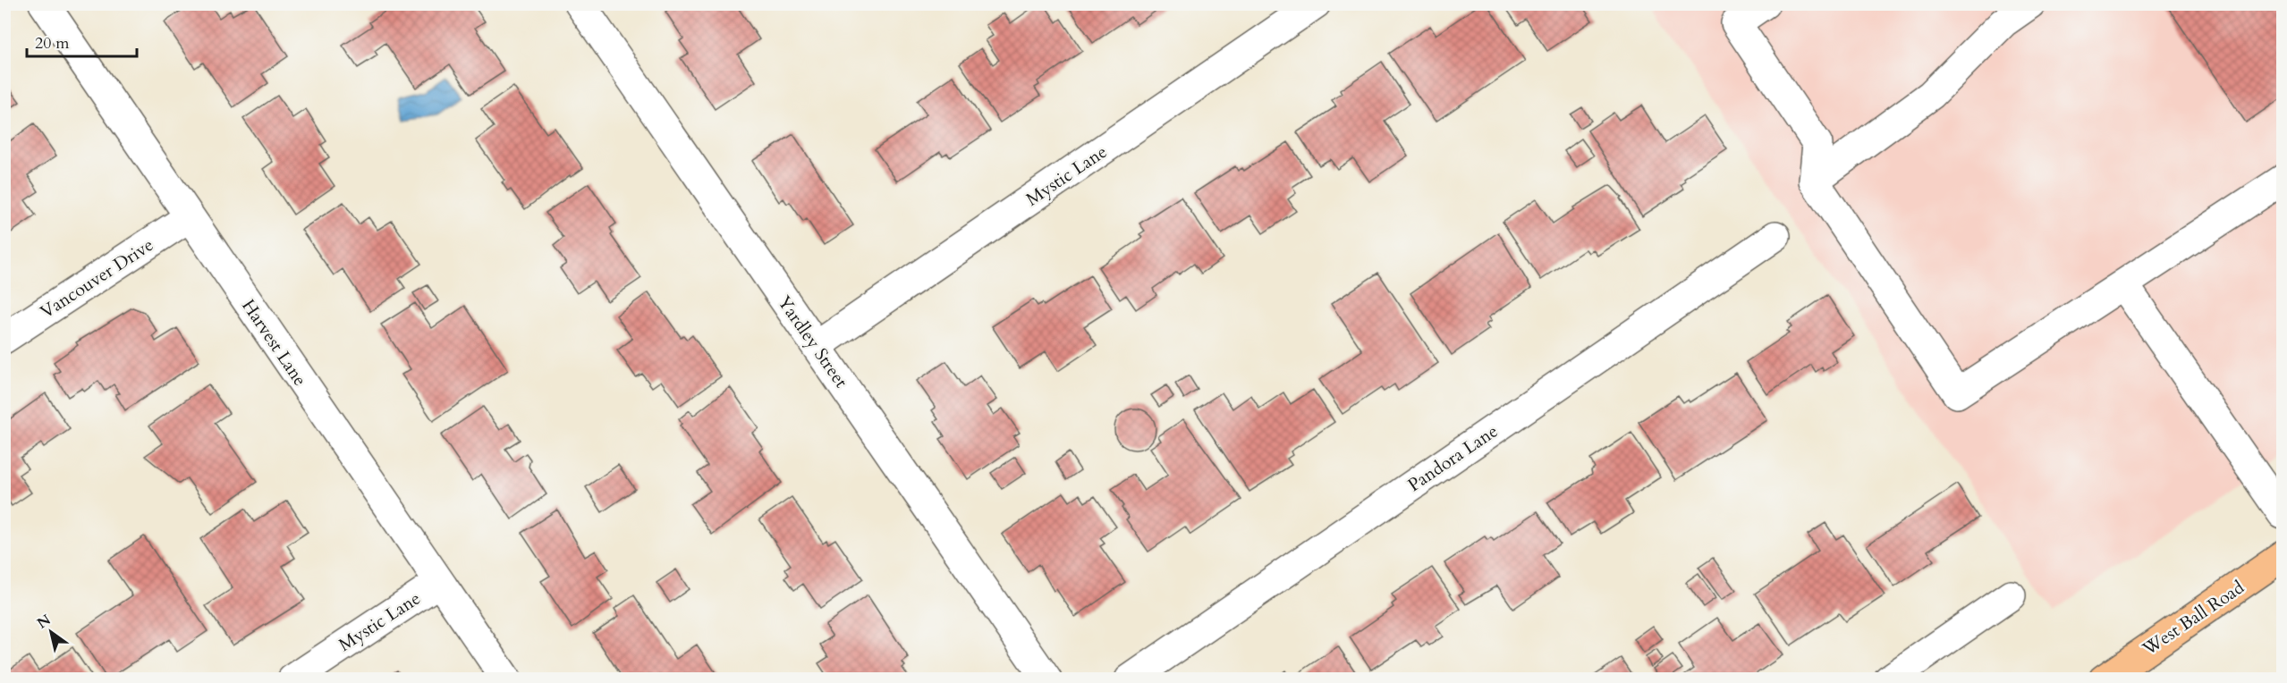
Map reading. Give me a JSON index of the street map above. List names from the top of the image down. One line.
{"streets":{"main road":["West Ball Road"],"street":["Mystic Lane","Vancouver Drive","Yardley Street","Harvest Lane","Pandora Lane"]},"crossings":[["Mystic Lane","Yardley Street"],["Mystic Lane","Harvest Lane"],["Vancouver Drive","Harvest Lane"]],"scale_bar":"20 m","north":"top left"}
